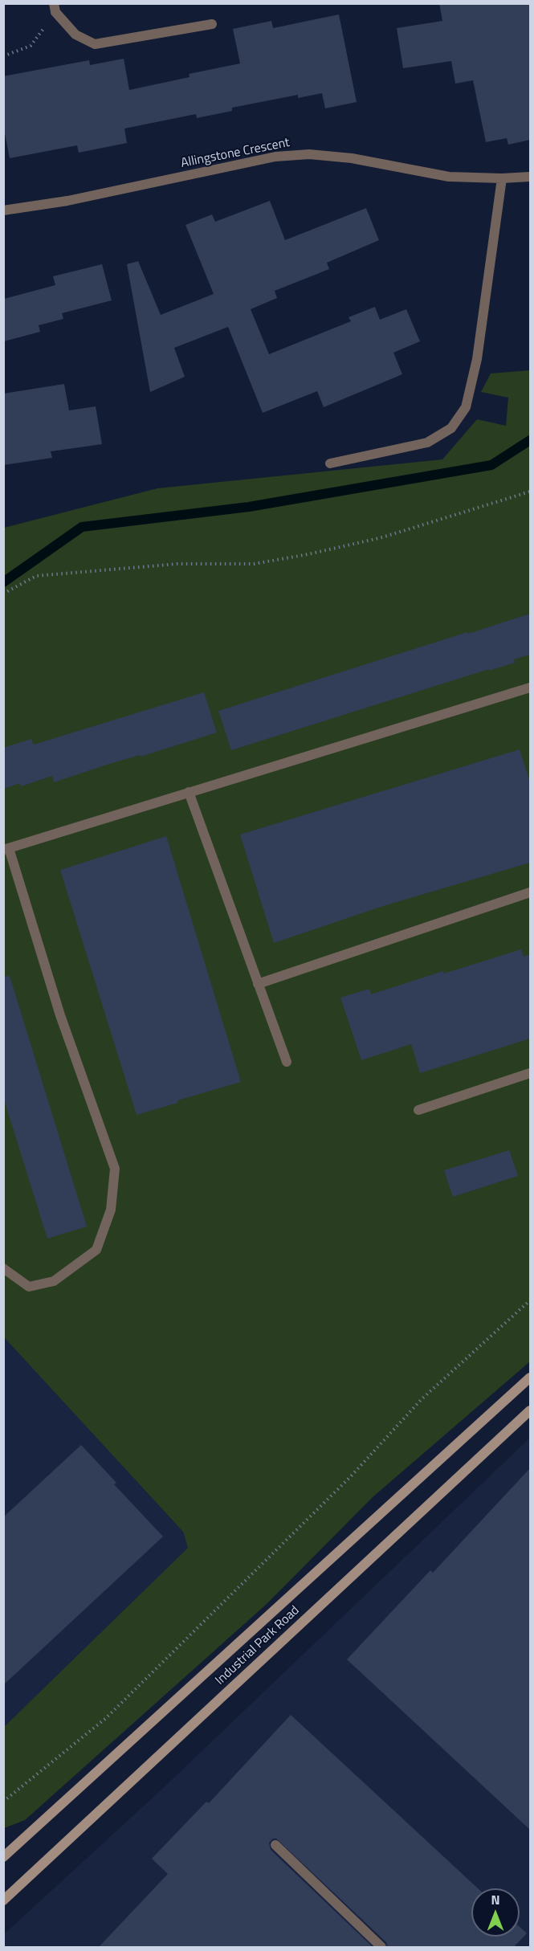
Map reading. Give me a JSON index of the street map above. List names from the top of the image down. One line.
{"streets":{"street":["Allingstone Crescent","Industrial Park Road"]},"north":"top"}
